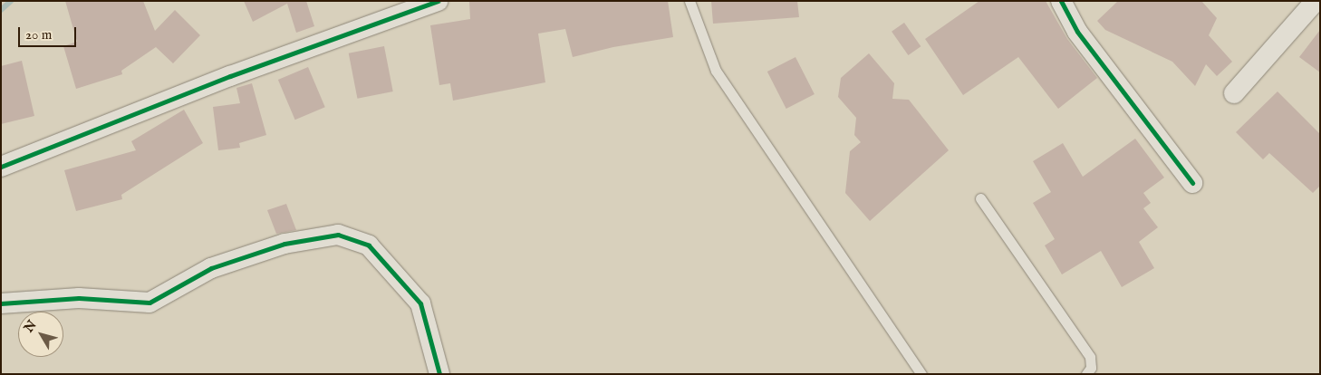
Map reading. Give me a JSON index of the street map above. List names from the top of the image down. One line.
{"scale_bar":"20 m","north":"top left"}
